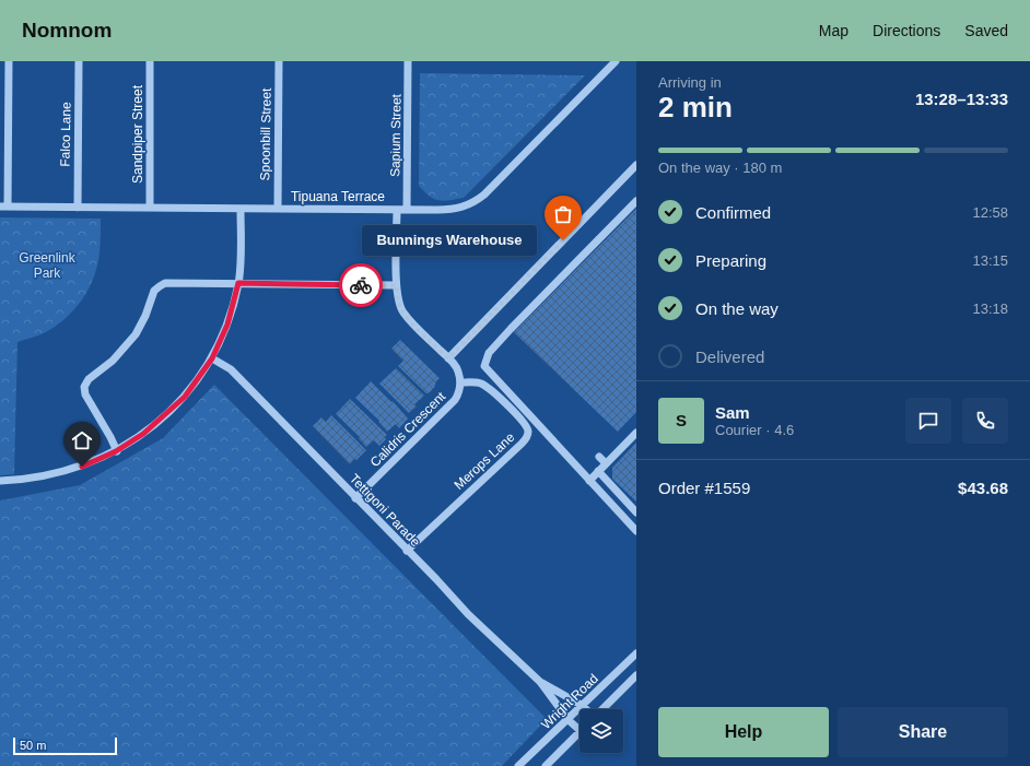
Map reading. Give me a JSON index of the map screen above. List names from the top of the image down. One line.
{"streets":{"street":["Falco Lane","Sandpiper Street","Spoonbill Street","Sapium Street","Tipuana Terrace","Calidris Crescent","Merops Lane","Tettigoni Parade","Wright Road"]},"crossings":[["Falco Lane","Tipuana Terrace"],["Sandpiper Street","Tipuana Terrace"],["Spoonbill Street","Tipuana Terrace"],["Sapium Street","Tipuana Terrace"],["Calidris Crescent","Merops Lane"],["Calidris Crescent","Tettigoni Parade"],["Merops Lane","Tettigoni Parade"],["Tettigoni Parade","Wright Road"]],"parks":["Greenlink Park"],"places":["Bunnings Warehouse"],"scale_bar":"50 m","page":{"header":"Nomnom","nav":["Map","Directions","Saved"],"heading":["2 min","Arriving in","13:28–13:33"],"panel":["Sam","Courier · 4.6","Order #1559","$43.68"],"bar":"On the way · 180 m","list":[["Confirmed","12:58"],["Preparing","13:15"],["On the way","13:18"],"Delivered"],"bubble":"Bunnings Warehouse","round":"S","buttons":["Help","Share"],"scale":"50 m"}}
